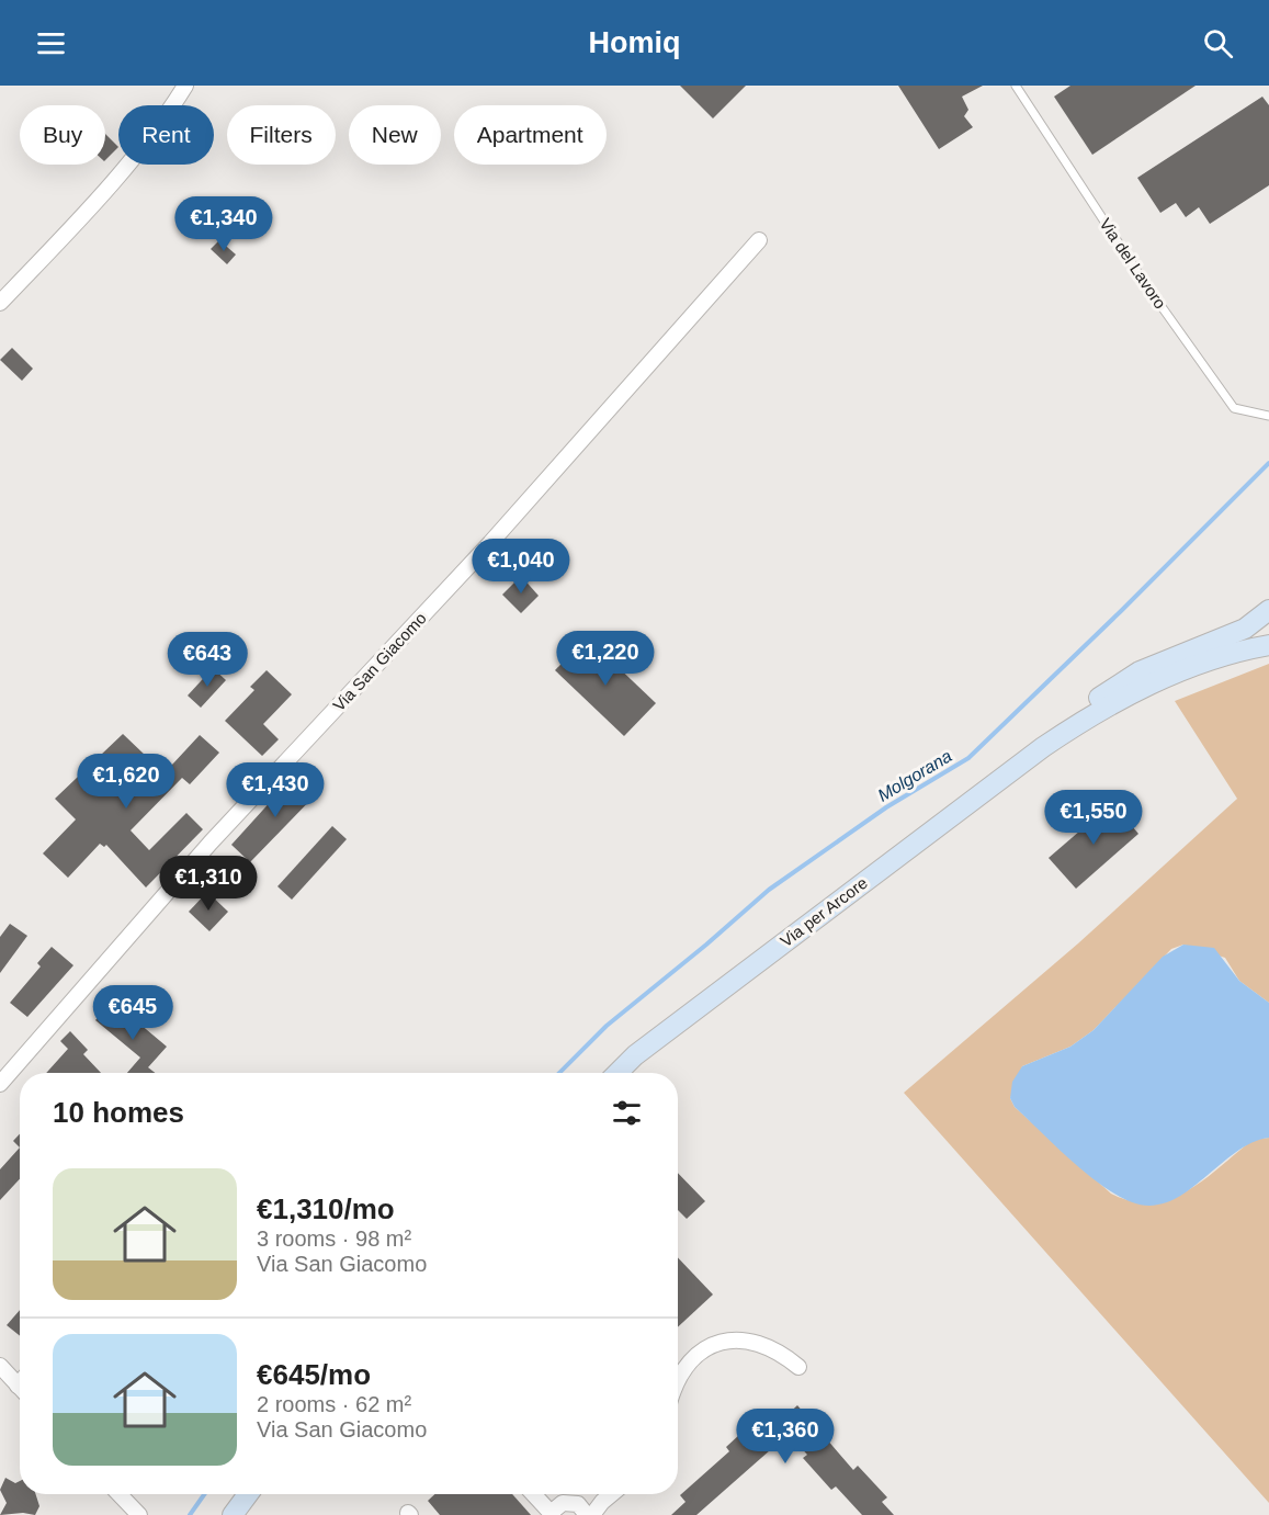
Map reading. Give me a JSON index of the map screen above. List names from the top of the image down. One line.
{"streets":{"main road":["Via per Arcore"],"street":["Via San Giacomo"],"lane":["Via del Lavoro"]},"water":["Molgorana"],"page":{"header":"Homiq","chip":["Buy","Rent","Filters","New","Apartment"],"price":["€1,340","€1,040","€1,220","€643","€1,620","€1,430","€1,550","€1,310","€645","€1,360"],"heading":"10 homes","list":[{"name":"€1,310/mo","note":"3 rooms · 98 m² · Via San Giacomo"},{"name":"€645/mo","note":"2 rooms · 62 m² · Via San Giacomo"}]}}
